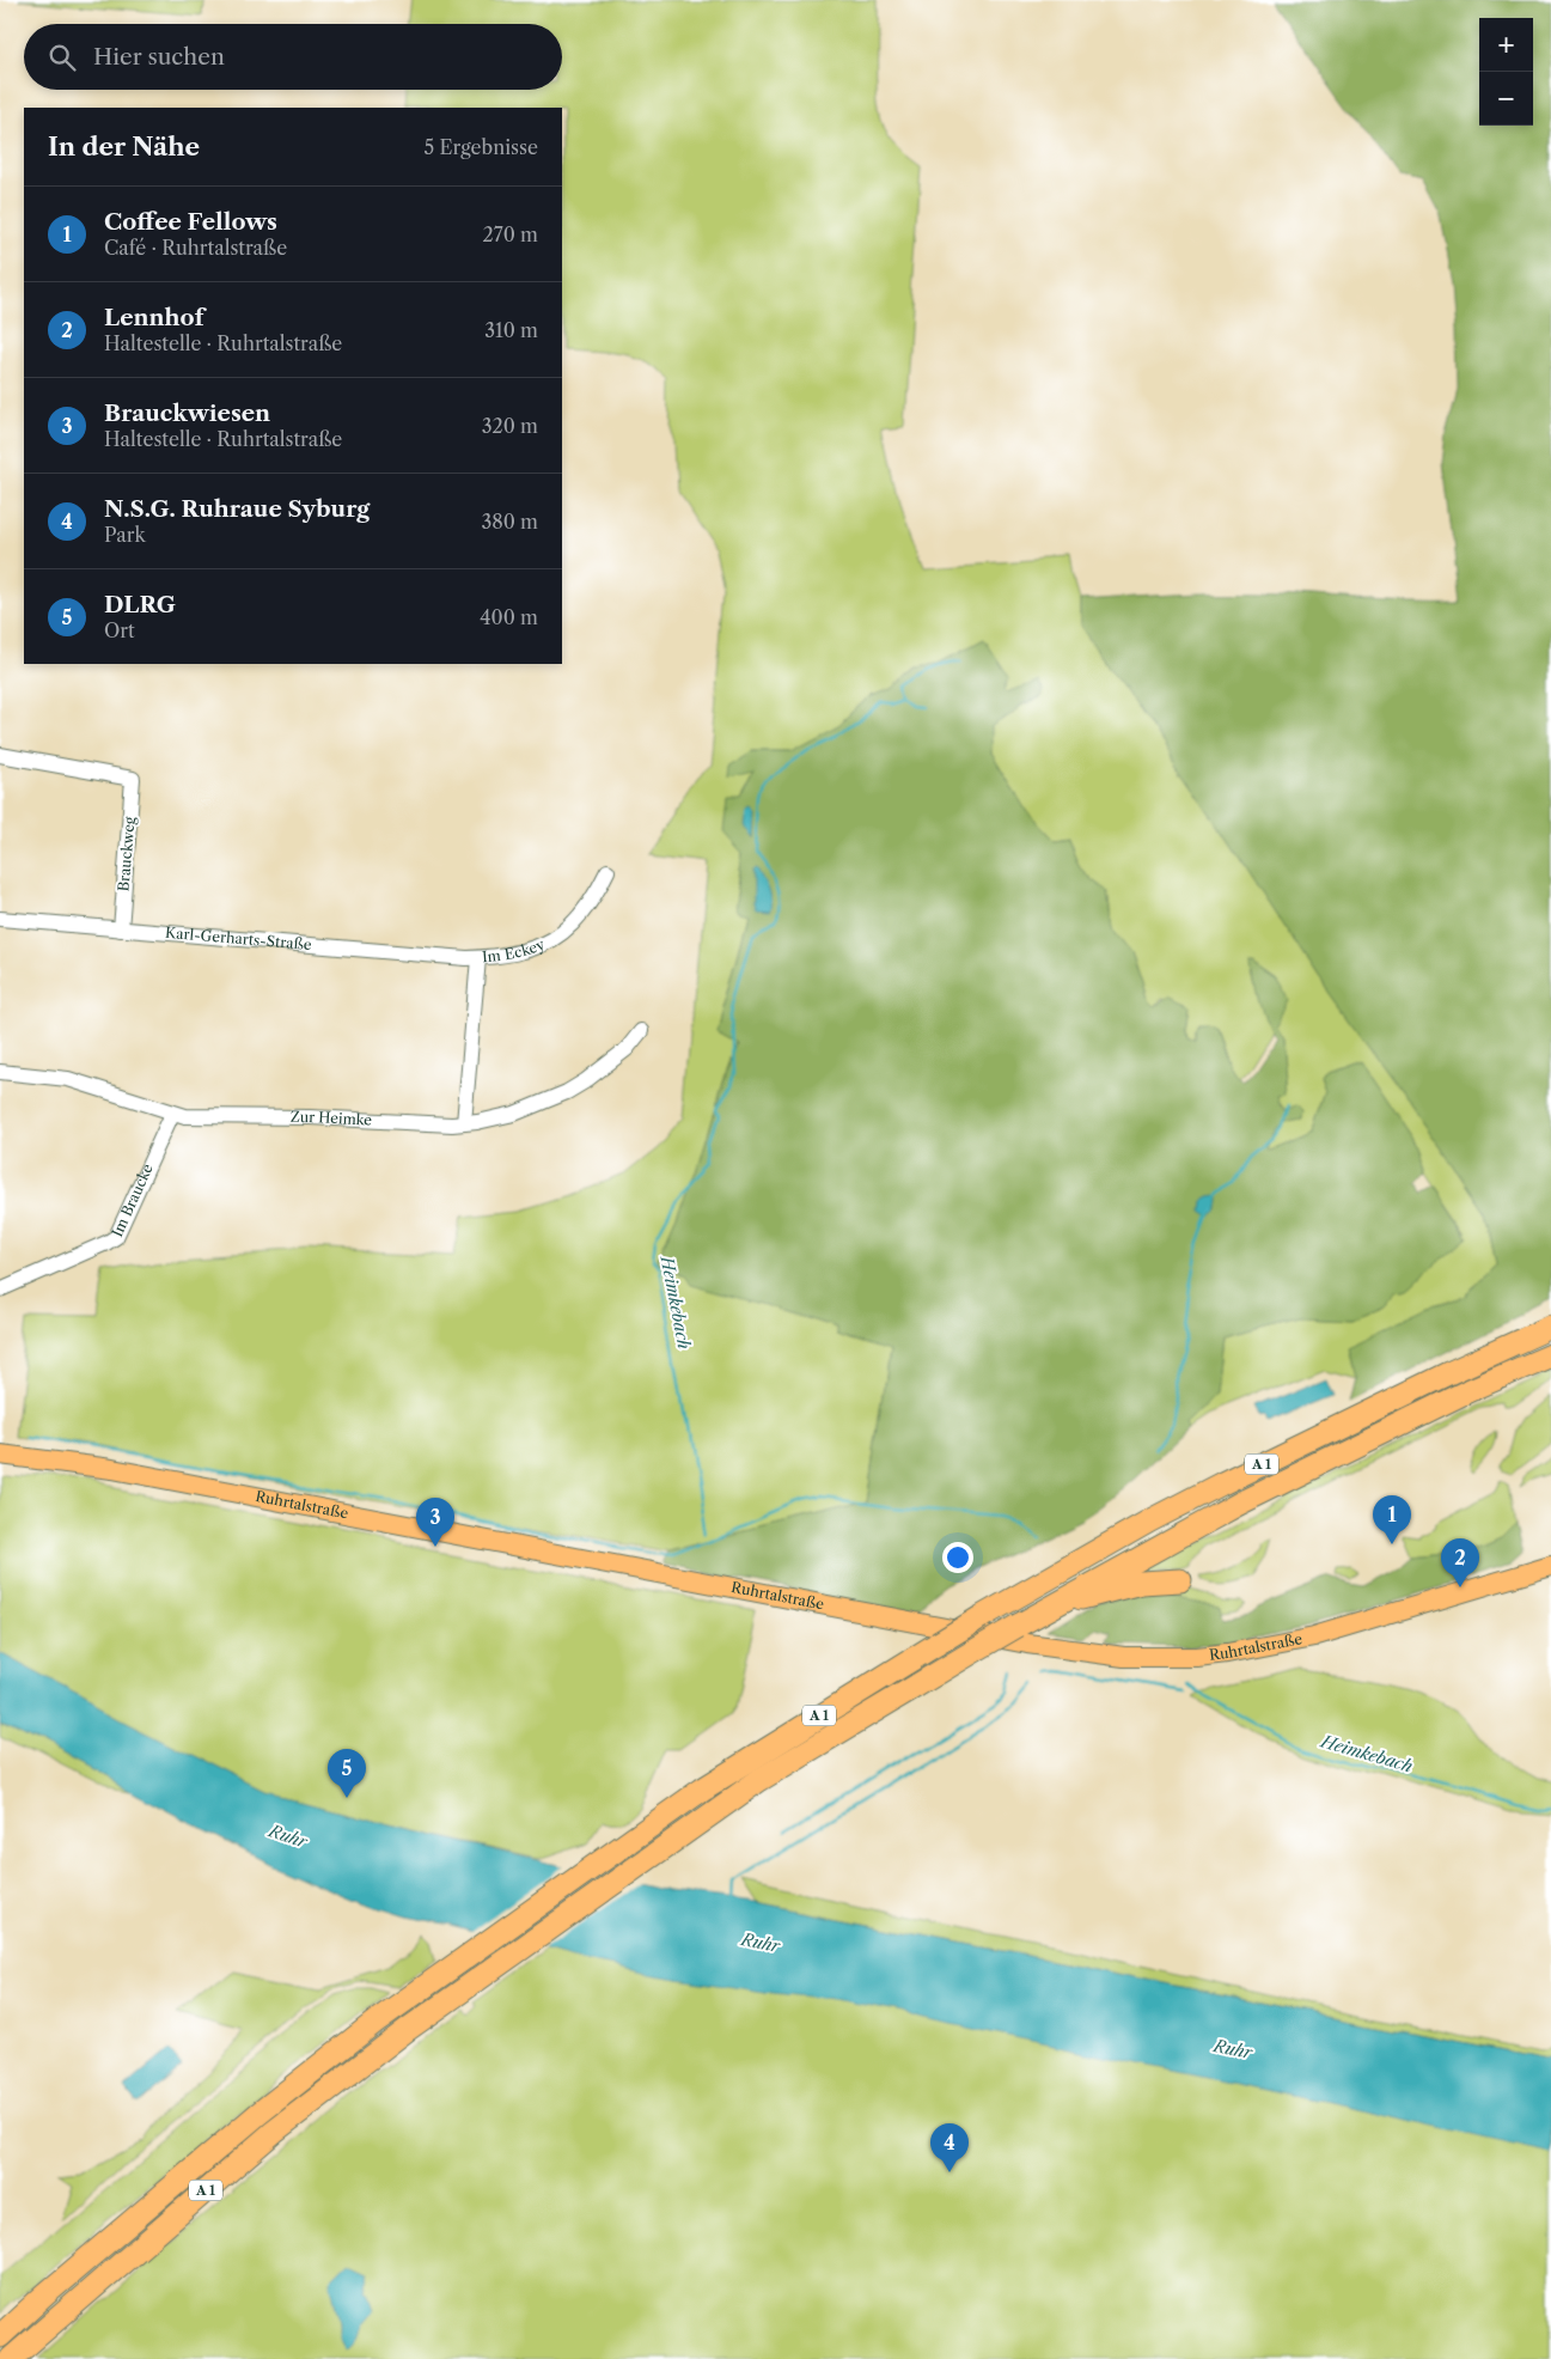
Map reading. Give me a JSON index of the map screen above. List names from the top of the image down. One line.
{"streets":{"highway":["A 1"],"main road":["Ruhrtalstraße"],"street":["Brauckweg","Karl-Gerharts-Straße","Im Eckey","Zur Heimke","Im Braucke"]},"crossings":[["Brauckweg","Karl-Gerharts-Straße"],["Karl-Gerharts-Straße","Im Eckey"],["Im Eckey","Zur Heimke"],["Zur Heimke","Im Braucke"]],"water":["Heimkebach","Ruhr"],"page":{"map_buttons":["+","−"],"search":"Hier suchen","heading":["In der Nähe","5 Ergebnisse"],"list":[{"mark":"1","name":"Coffee Fellows","note":"Café · Ruhrtalstraße","value":"270 m"},{"mark":"2","name":"Lennhof","note":"Haltestelle · Ruhrtalstraße","value":"310 m"},{"mark":"3","name":"Brauckwiesen","note":"Haltestelle · Ruhrtalstraße","value":"320 m"},{"mark":"4","name":"N.S.G. Ruhraue Syburg","note":"Park","value":"380 m"},{"mark":"5","name":"DLRG","note":"Ort","value":"400 m"}],"pins":["1","3","2","5","4"]}}
